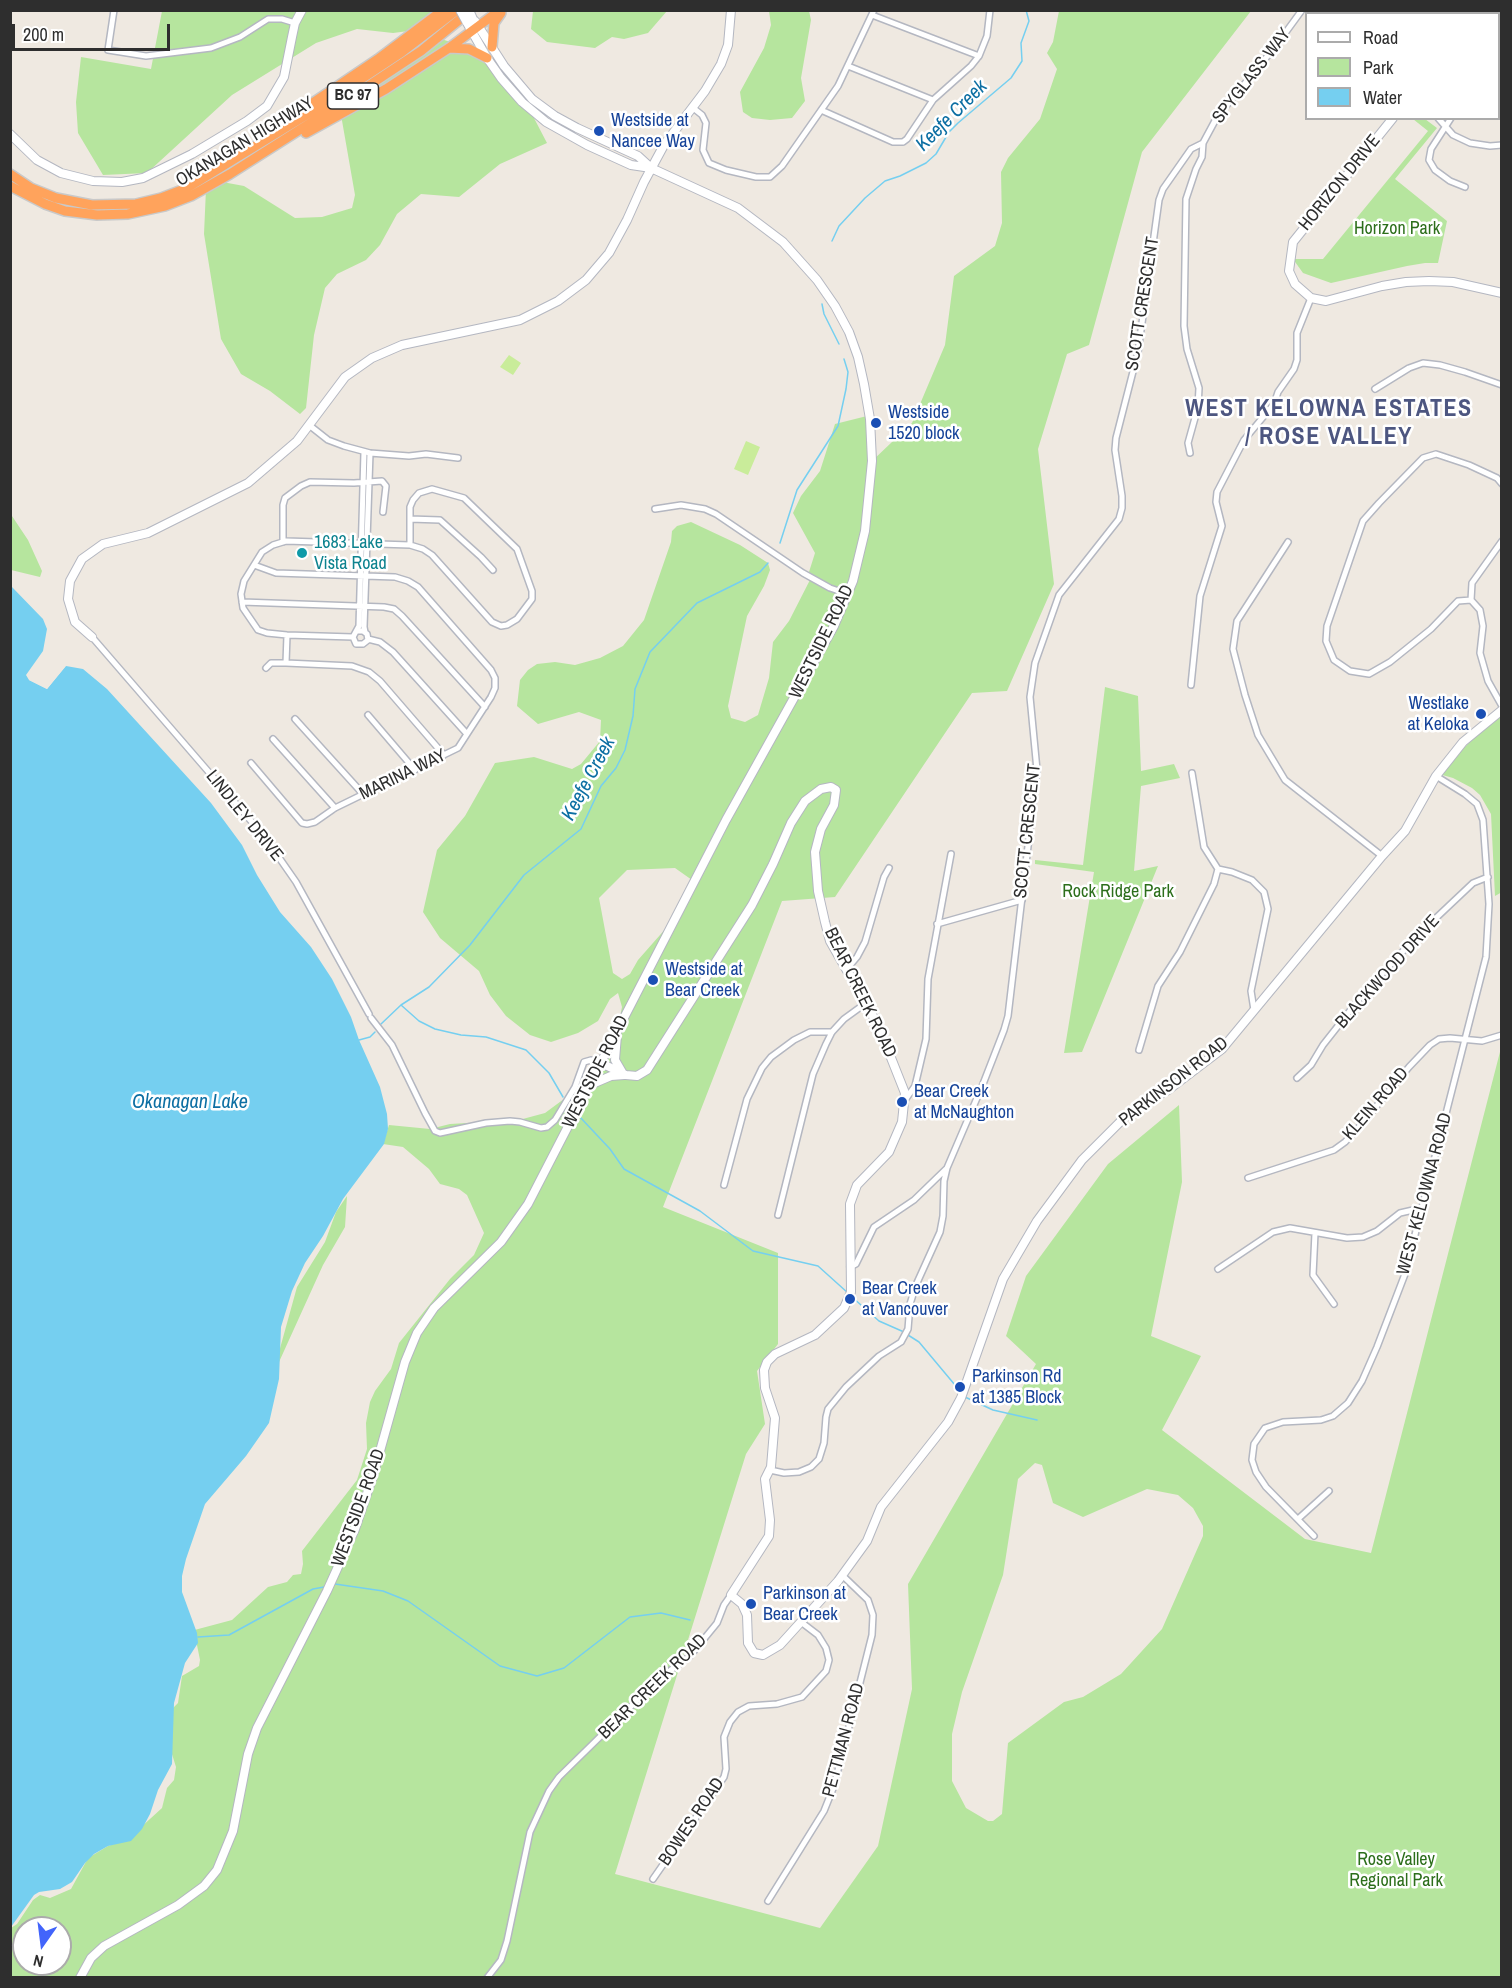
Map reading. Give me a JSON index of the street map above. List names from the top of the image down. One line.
{"streets":{"highway":["BC 97","OKANAGAN HIGHWAY"],"street":["SPYGLASS WAY","HORIZON DRIVE","SCOTT CRESCENT","WESTSIDE ROAD","MARINA WAY","LINDLEY DRIVE","BLACKWOOD DRIVE","BEAR CREEK ROAD","PARKINSON ROAD","KLEIN ROAD","WEST KELOWNA ROAD","PETTMAN ROAD","BOWES ROAD"]},"crossings":[["SPYGLASS WAY","SCOTT CRESCENT"],["OKANAGAN HIGHWAY","WESTSIDE ROAD"],["SCOTT CRESCENT","BEAR CREEK ROAD"],["WESTSIDE ROAD","LINDLEY DRIVE"],["BLACKWOOD DRIVE","WEST KELOWNA ROAD"],["BEAR CREEK ROAD","PARKINSON ROAD"],["PARKINSON ROAD","WEST KELOWNA ROAD"],["PARKINSON ROAD","PETTMAN ROAD"],["PARKINSON ROAD","BOWES ROAD"],["KLEIN ROAD","WEST KELOWNA ROAD"]],"districts":["WEST KELOWNA ESTATES / ROSE VALLEY"],"water":["Keefe Creek","Okanagan Lake"],"parks":["Horizon Park","Rock Ridge Park","Rose Valley Regional Park"],"places":["Westside at Nancee Way","Westside 1520 block","1683 Lake Vista Road","Westlake at Keloka","Westside at Bear Creek","Bear Creek at McNaughton","Bear Creek at Vancouver","Parkinson Rd at 1385 Block","Parkinson at Bear Creek"],"legend":["Road","Park","Water"],"scale_bar":"200 m","north":"bottom"}
